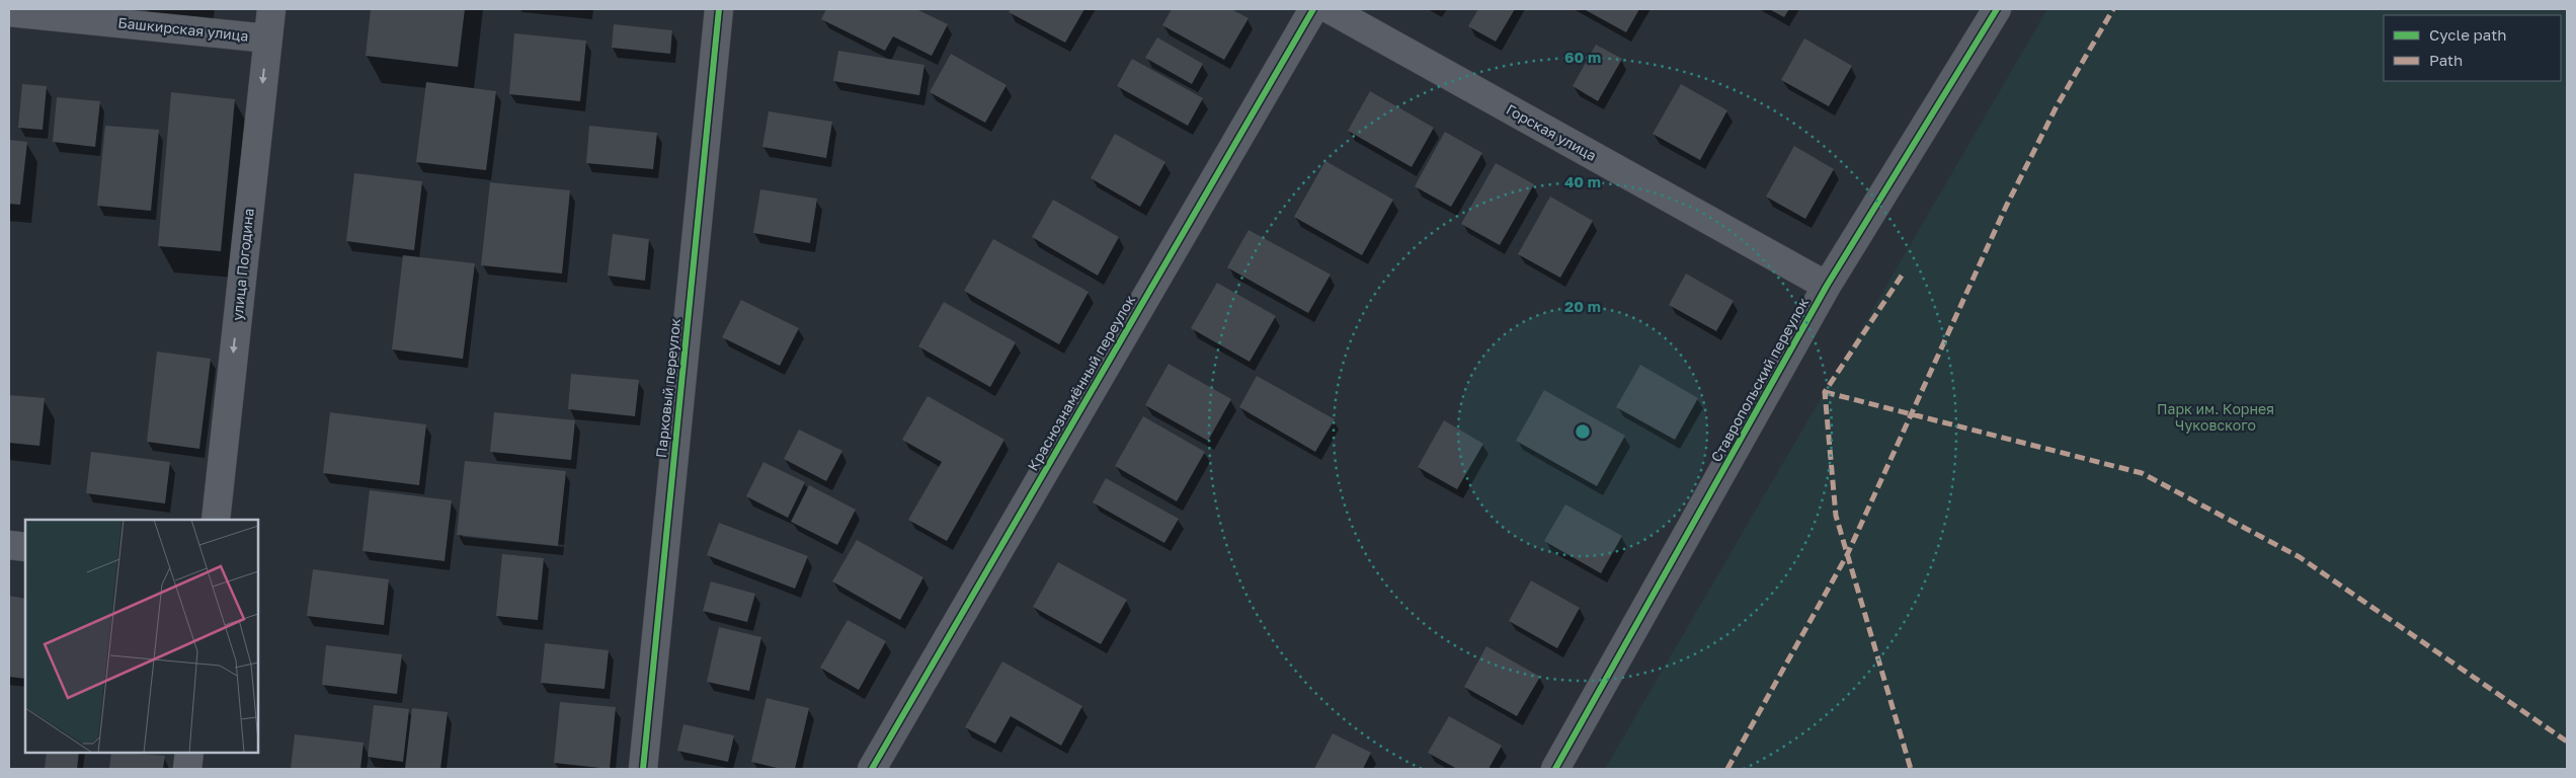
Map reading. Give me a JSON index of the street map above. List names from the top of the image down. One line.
{"streets":{"street":["Башкирская улица","Горская улица","улица Погодина","Ставропольский переулок","Краснознамённый переулок","Парковый переулок"]},"crossings":[["Башкирская улица","улица Погодина"],["Горская улица","Ставропольский переулок"]],"one_way":["улица Погодина"],"parks":["Парк им. Корнея Чуковского"],"legend":["Cycle path","Path"],"rings":["60 m","40 m","20 m"]}
